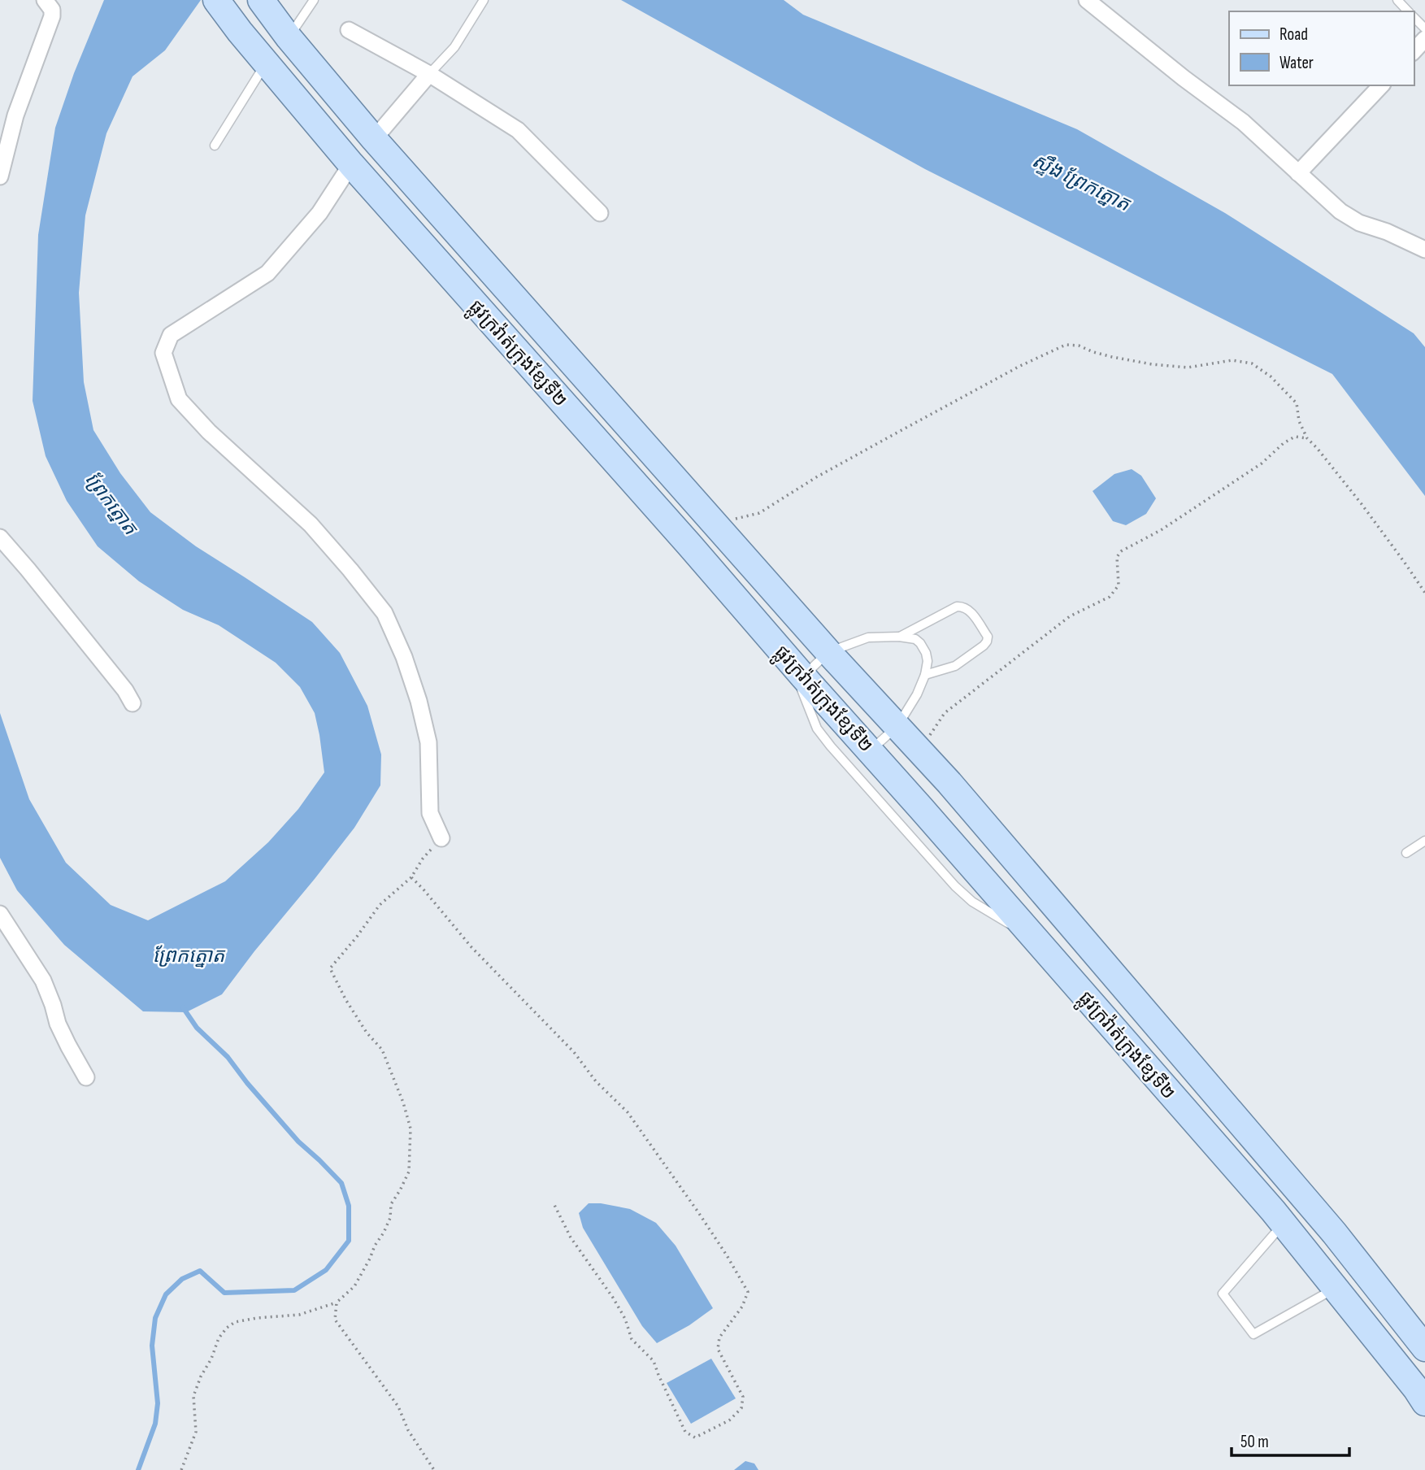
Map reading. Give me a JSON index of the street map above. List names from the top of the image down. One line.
{"streets":{"main road":["ផ្លូវក្រវ៉ាត់ក្រុងខ្សែទី២"]},"water":["ស្ទឹង ព្រែកត្នោត","ព្រែកត្នោត"],"legend":["Road","Water"],"scale_bar":"50 m"}
